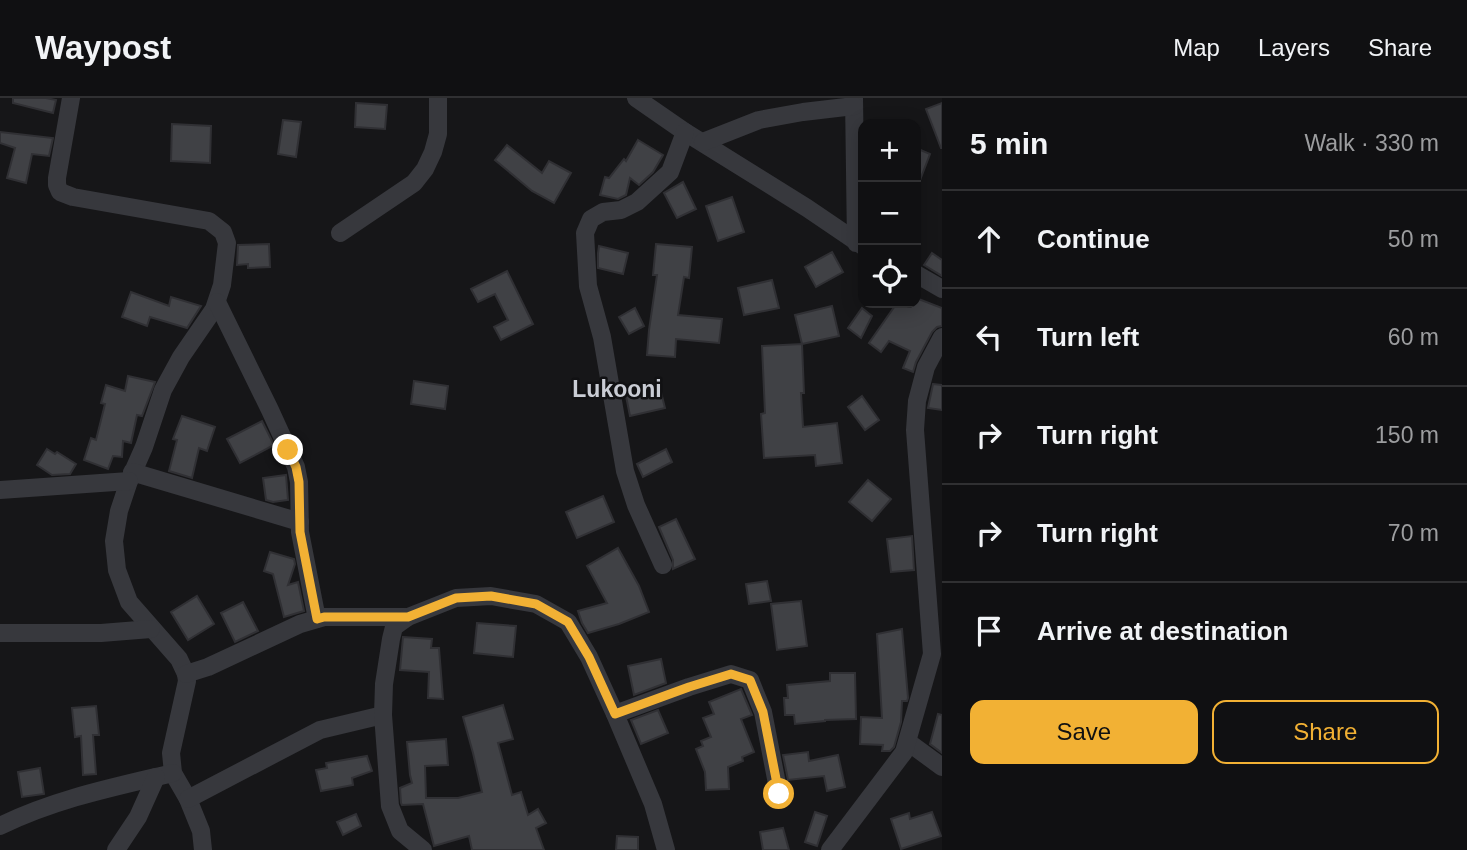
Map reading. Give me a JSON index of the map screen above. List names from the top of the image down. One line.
{"districts":["Lukooni"],"page":{"header":"Waypost","nav":["Map","Layers","Share"],"heading":["5 min","Walk · 330 m"],"map_buttons":["+","−"],"list":[["Continue","50 m"],["Turn left","60 m"],["Turn right","150 m"],["Turn right","70 m"],"Arrive at destination"],"buttons":["Save","Share"]}}
